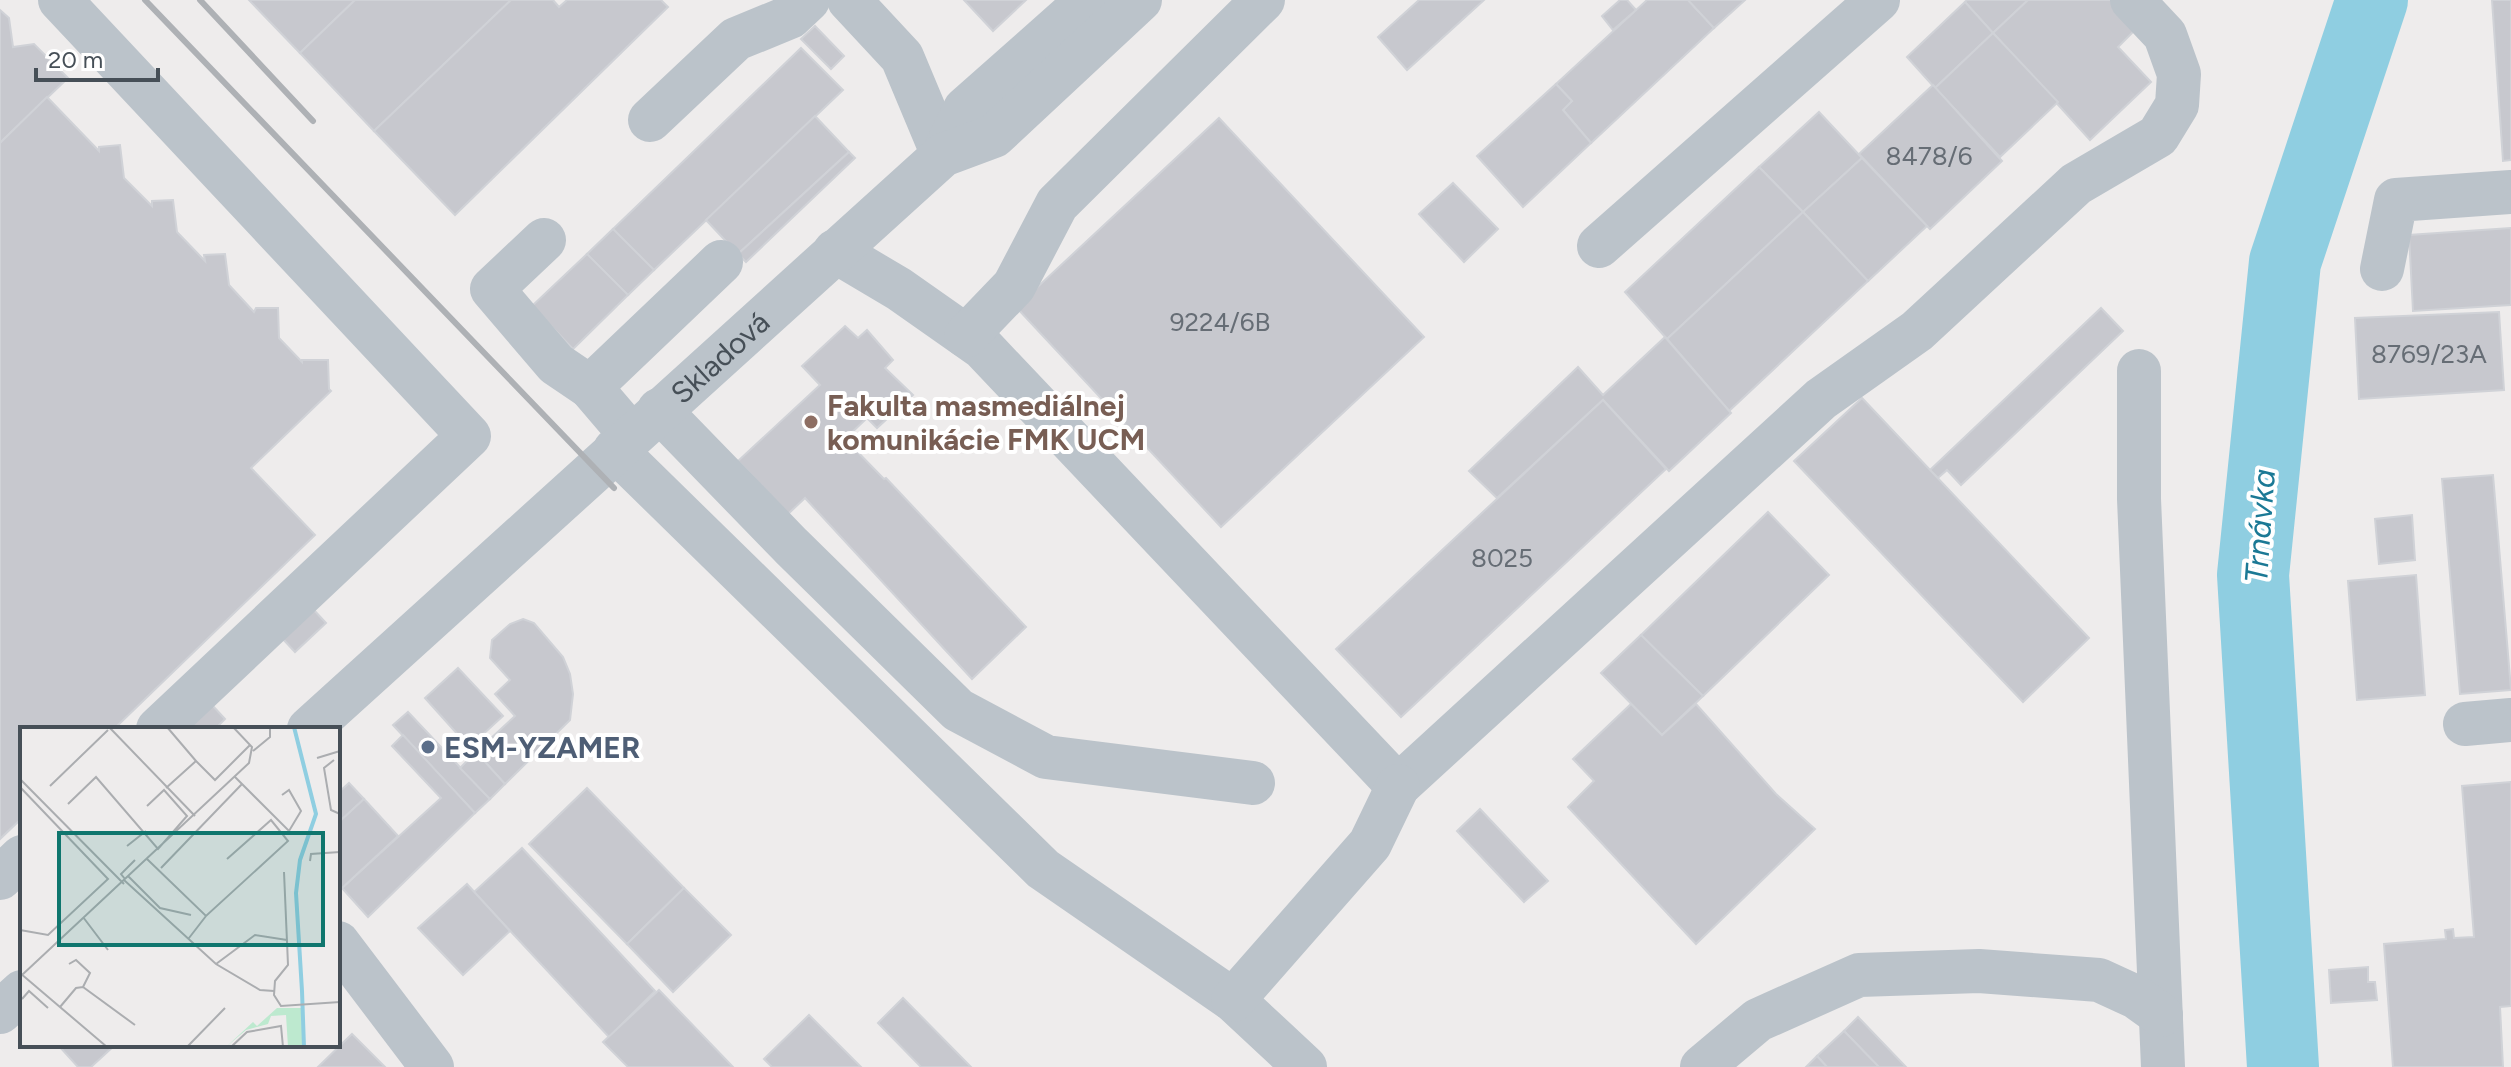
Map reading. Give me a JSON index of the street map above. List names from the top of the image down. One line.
{"streets":{"street":["Skladová"]},"water":["Trnávka"],"places":["Fakulta masmediálnej komunikácie FMK UCM","ESM-YZAMER"],"house_numbers":["8478/6","9224/6B","8769/23A","8025"],"scale_bar":"20 m"}
